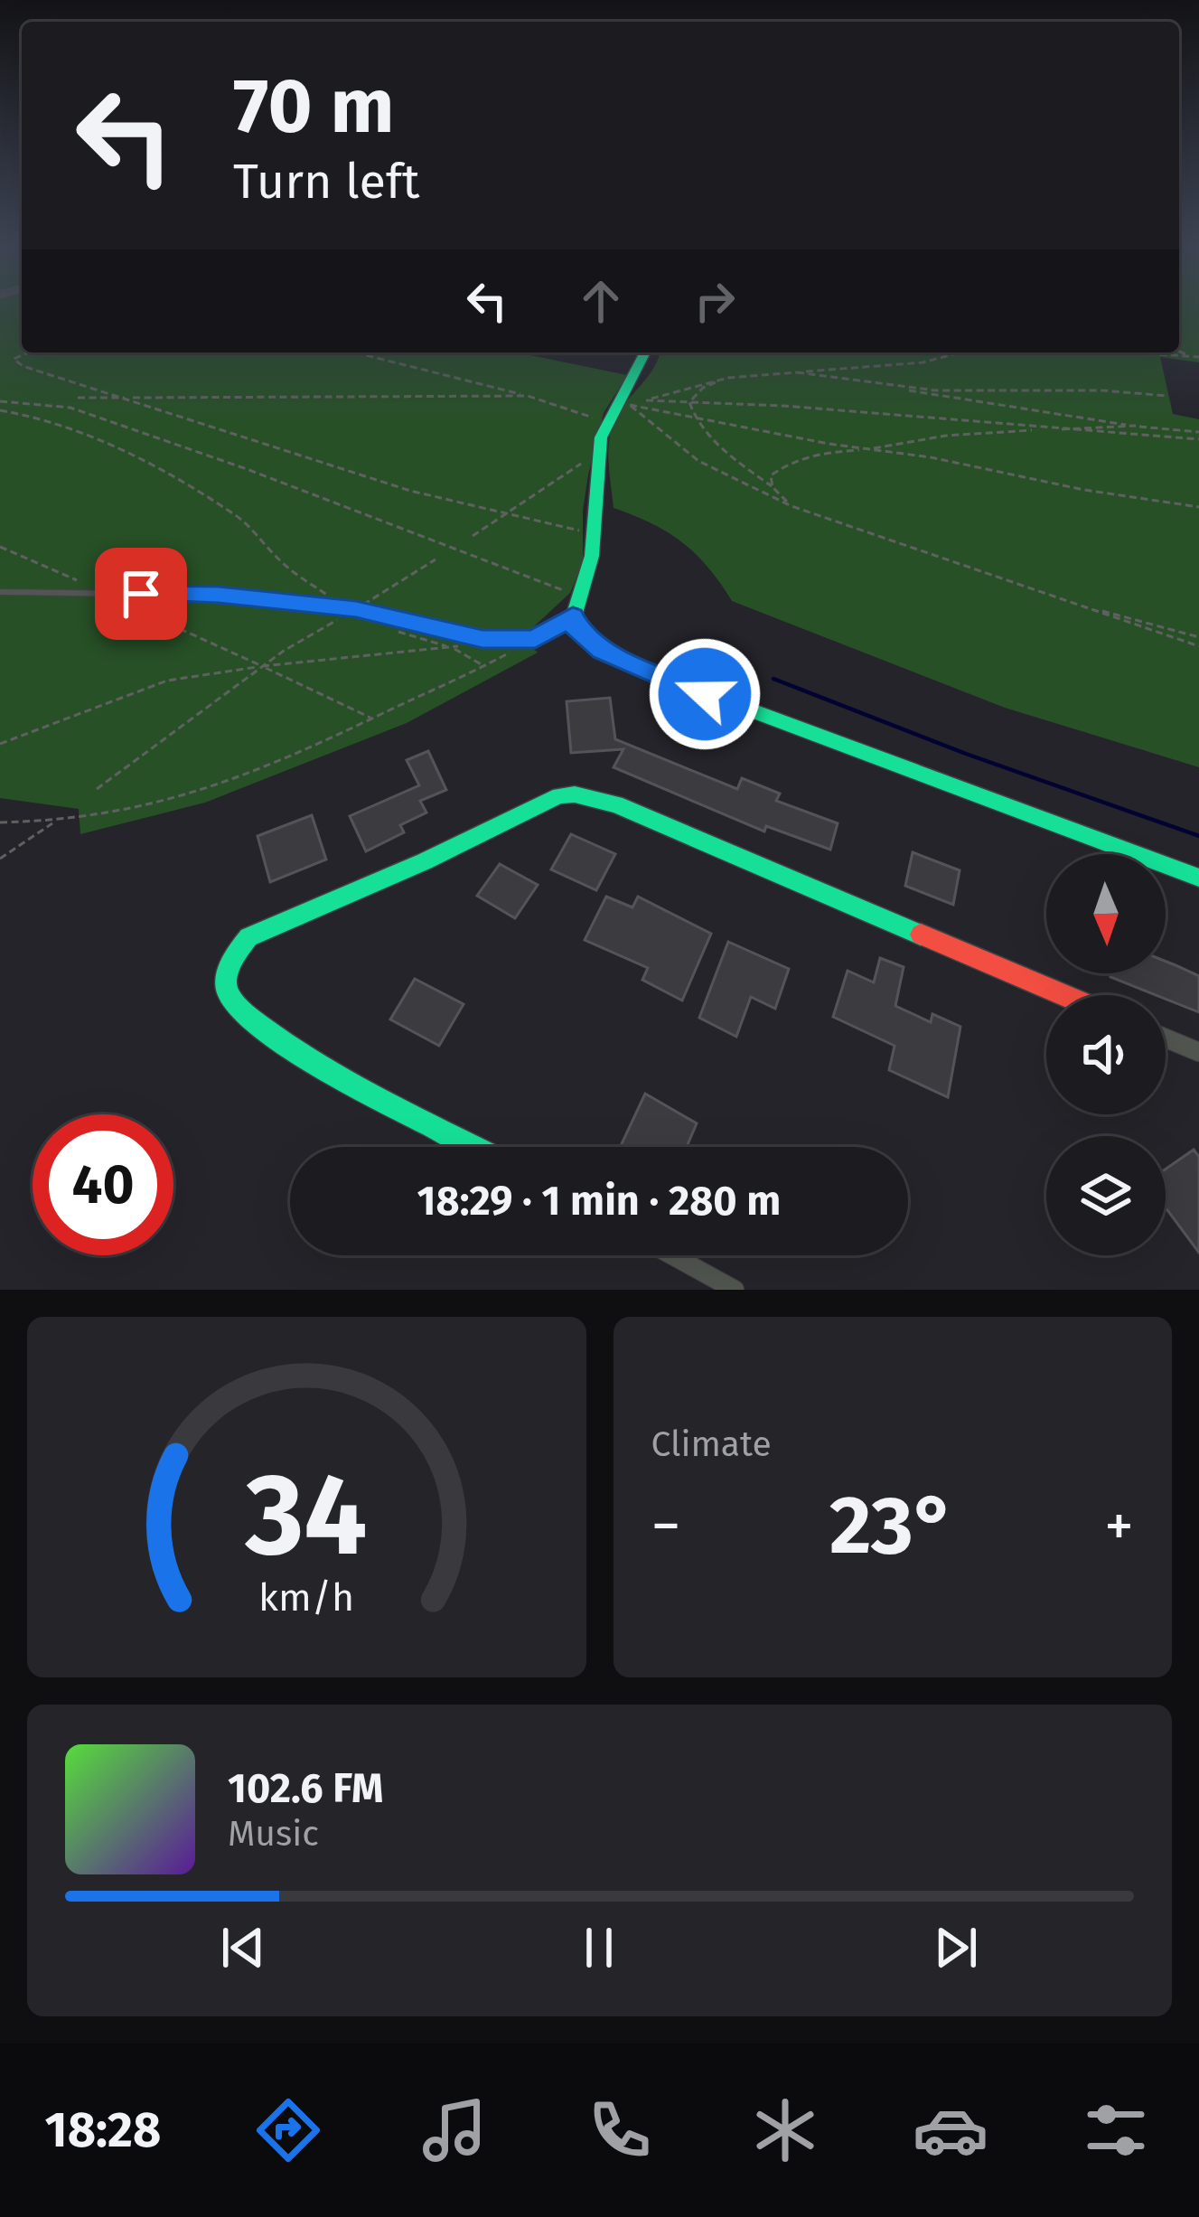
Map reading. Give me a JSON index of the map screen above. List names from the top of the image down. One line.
{"north":"bottom","page":{"turn":["70 m","Turn left"],"limit":"40","trip":"18:29 · 1 min · 280 m","tile":"Climate","heat":["−","23°","+"],"song":["102.6 FM","Music"],"tabs":"18:28","gauge":["34","km/h"]}}
